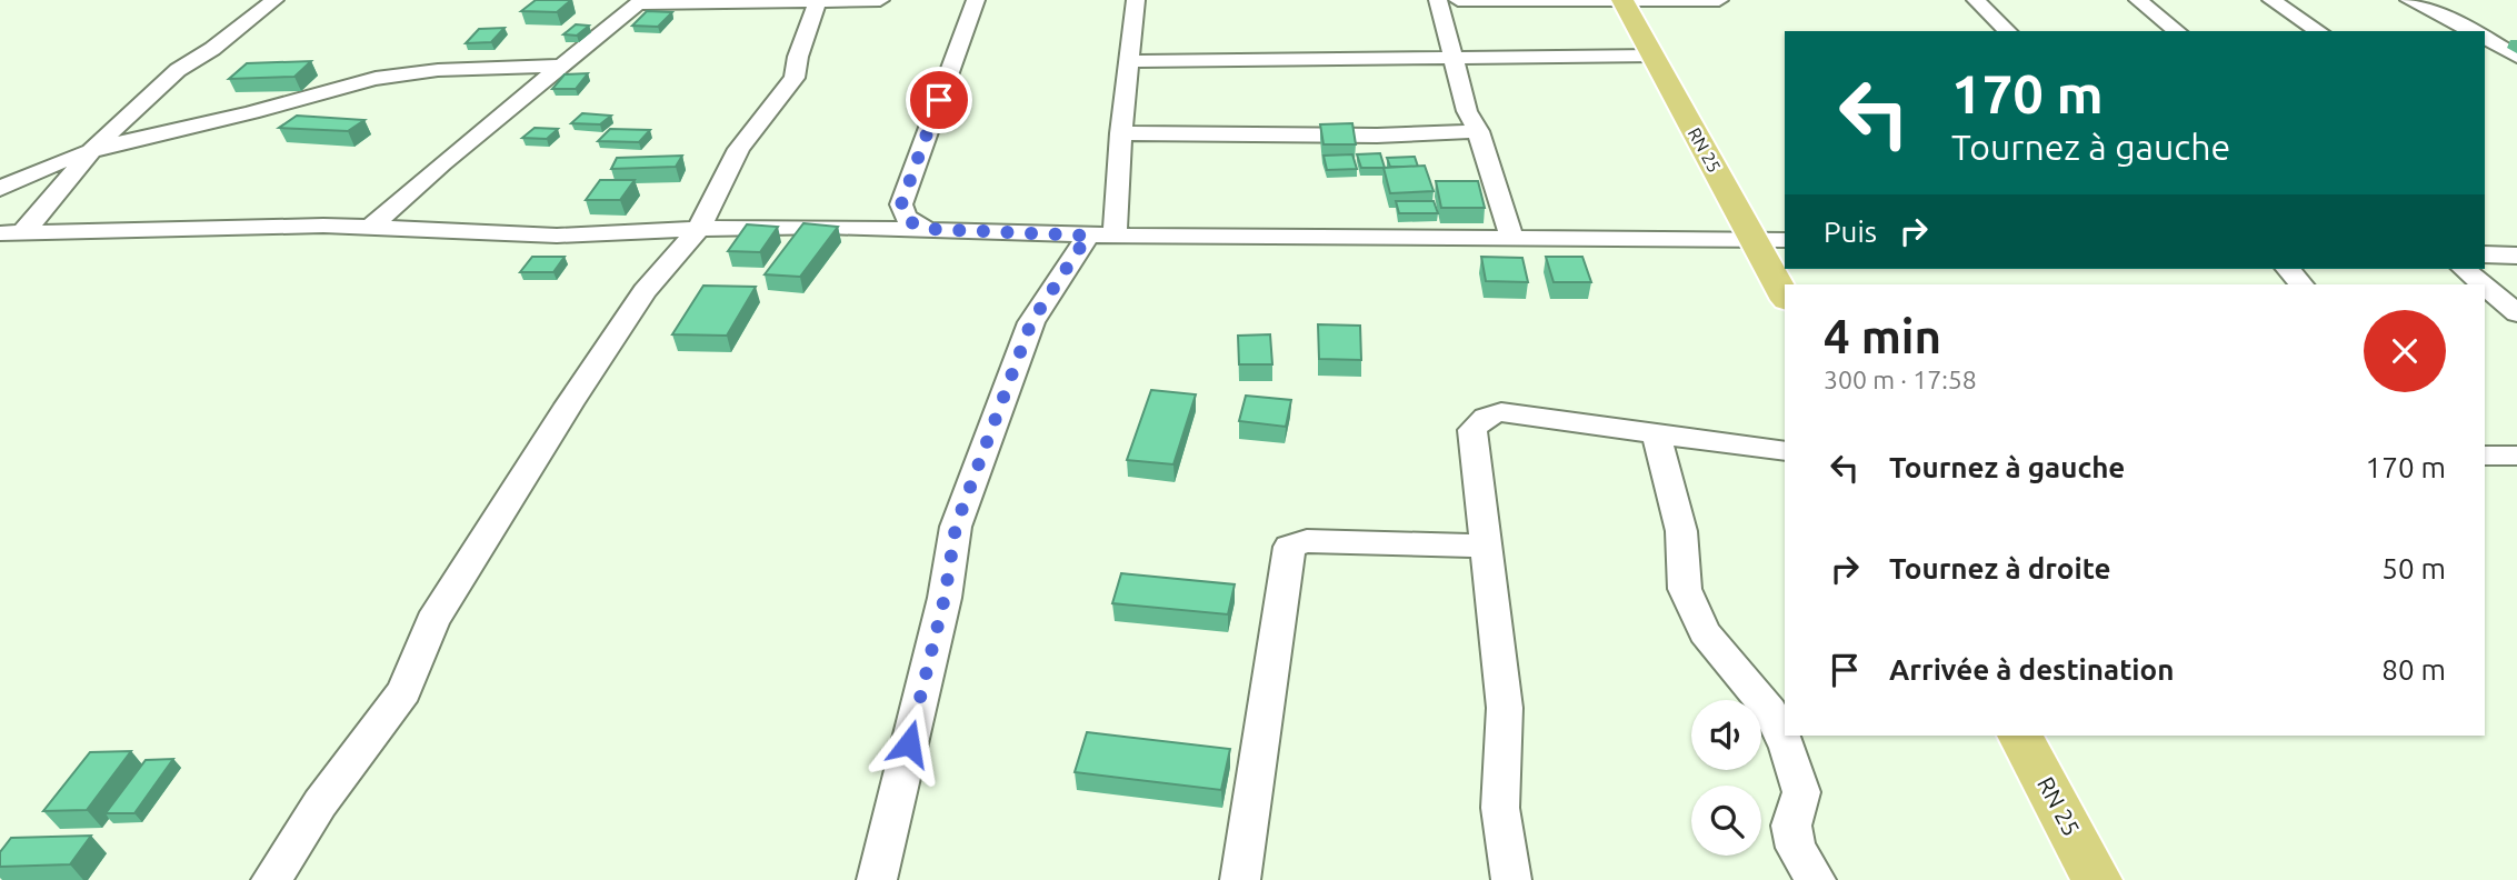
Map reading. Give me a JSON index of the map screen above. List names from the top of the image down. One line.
{"streets":{"main road":["RN 25"]},"page":{"turn":["170 m","Tournez à gauche"],"then":"Puis","heading":["4 min","300 m · 17:58"],"list":[{"name":"Tournez à gauche","value":"170 m"},{"name":"Tournez à droite","value":"50 m"},{"name":"Arrivée à destination","value":"80 m"}]}}
